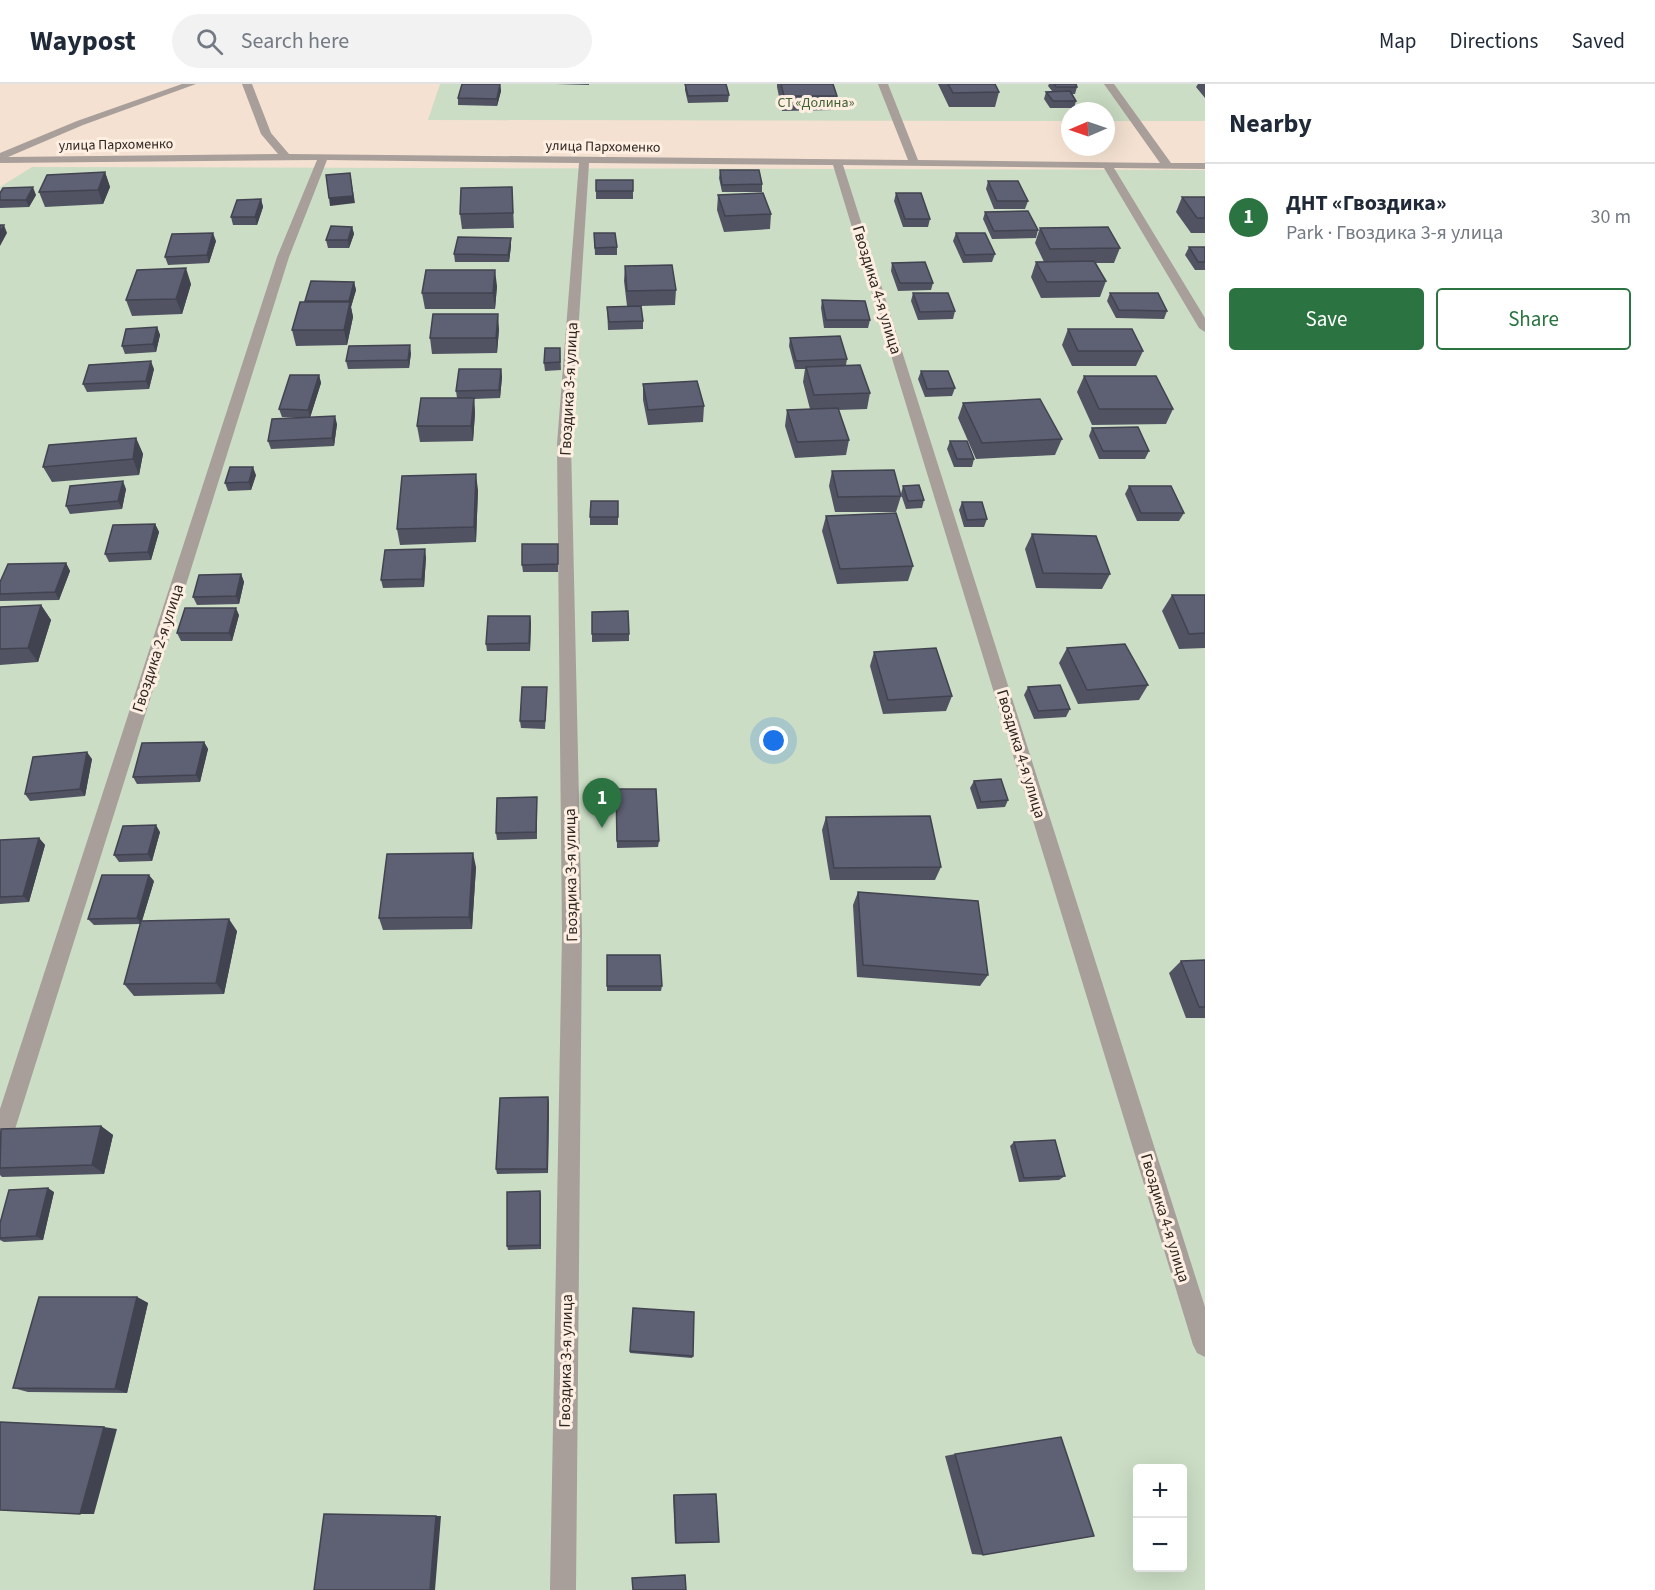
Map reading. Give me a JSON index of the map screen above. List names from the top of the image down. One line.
{"streets":{"street":["улица Пархоменко","Гвоздика 4-я улица","Гвоздика 3-я улица","Гвоздика 2-я улица"]},"crossings":[["улица Пархоменко","Гвоздика 4-я улица"],["улица Пархоменко","Гвоздика 3-я улица"],["улица Пархоменко","Гвоздика 2-я улица"]],"parks":["СТ «Долина»"],"north":"left","page":{"header":"Waypost","search":"Search here","nav":["Map","Directions","Saved"],"heading":"Nearby","list":[{"mark":"1","name":"ДНТ «Гвоздика»","note":"Park · Гвоздика 3-я улица","value":"30 m"}],"buttons":["Save","Share"],"pins":"1","map_buttons":["+","−"]}}
